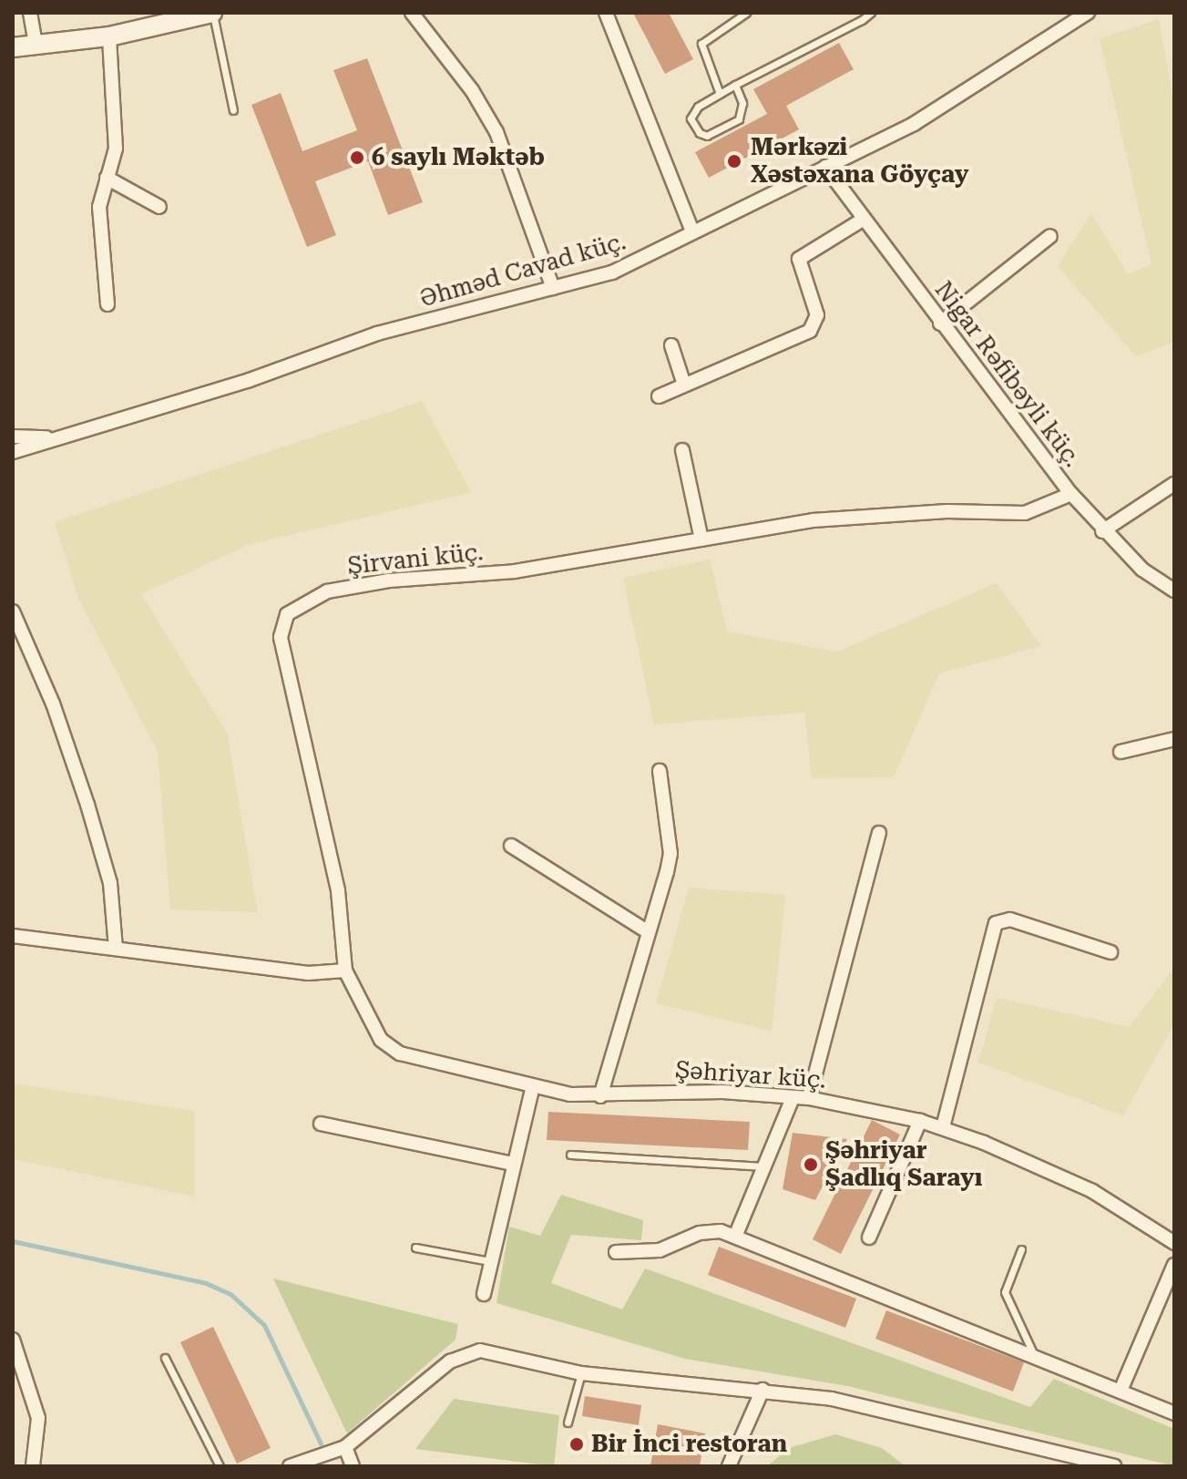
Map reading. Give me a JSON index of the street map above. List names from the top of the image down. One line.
{"streets":{"street":["Əhməd Cavad küç.","Nigar Rəfibəyli küç.","Şirvani küç.","Şəhriyar küç."]},"crossings":[["Əhməd Cavad küç.","Nigar Rəfibəyli küç."],["Nigar Rəfibəyli küç.","Şirvani küç."],["Şirvani küç.","Şəhriyar küç."]],"places":["6 saylı Məktəb","Mərkəzi Xəstəxana Göyçay","Şəhriyar Şadlıq Sarayı","Bir İnci restoran"]}
